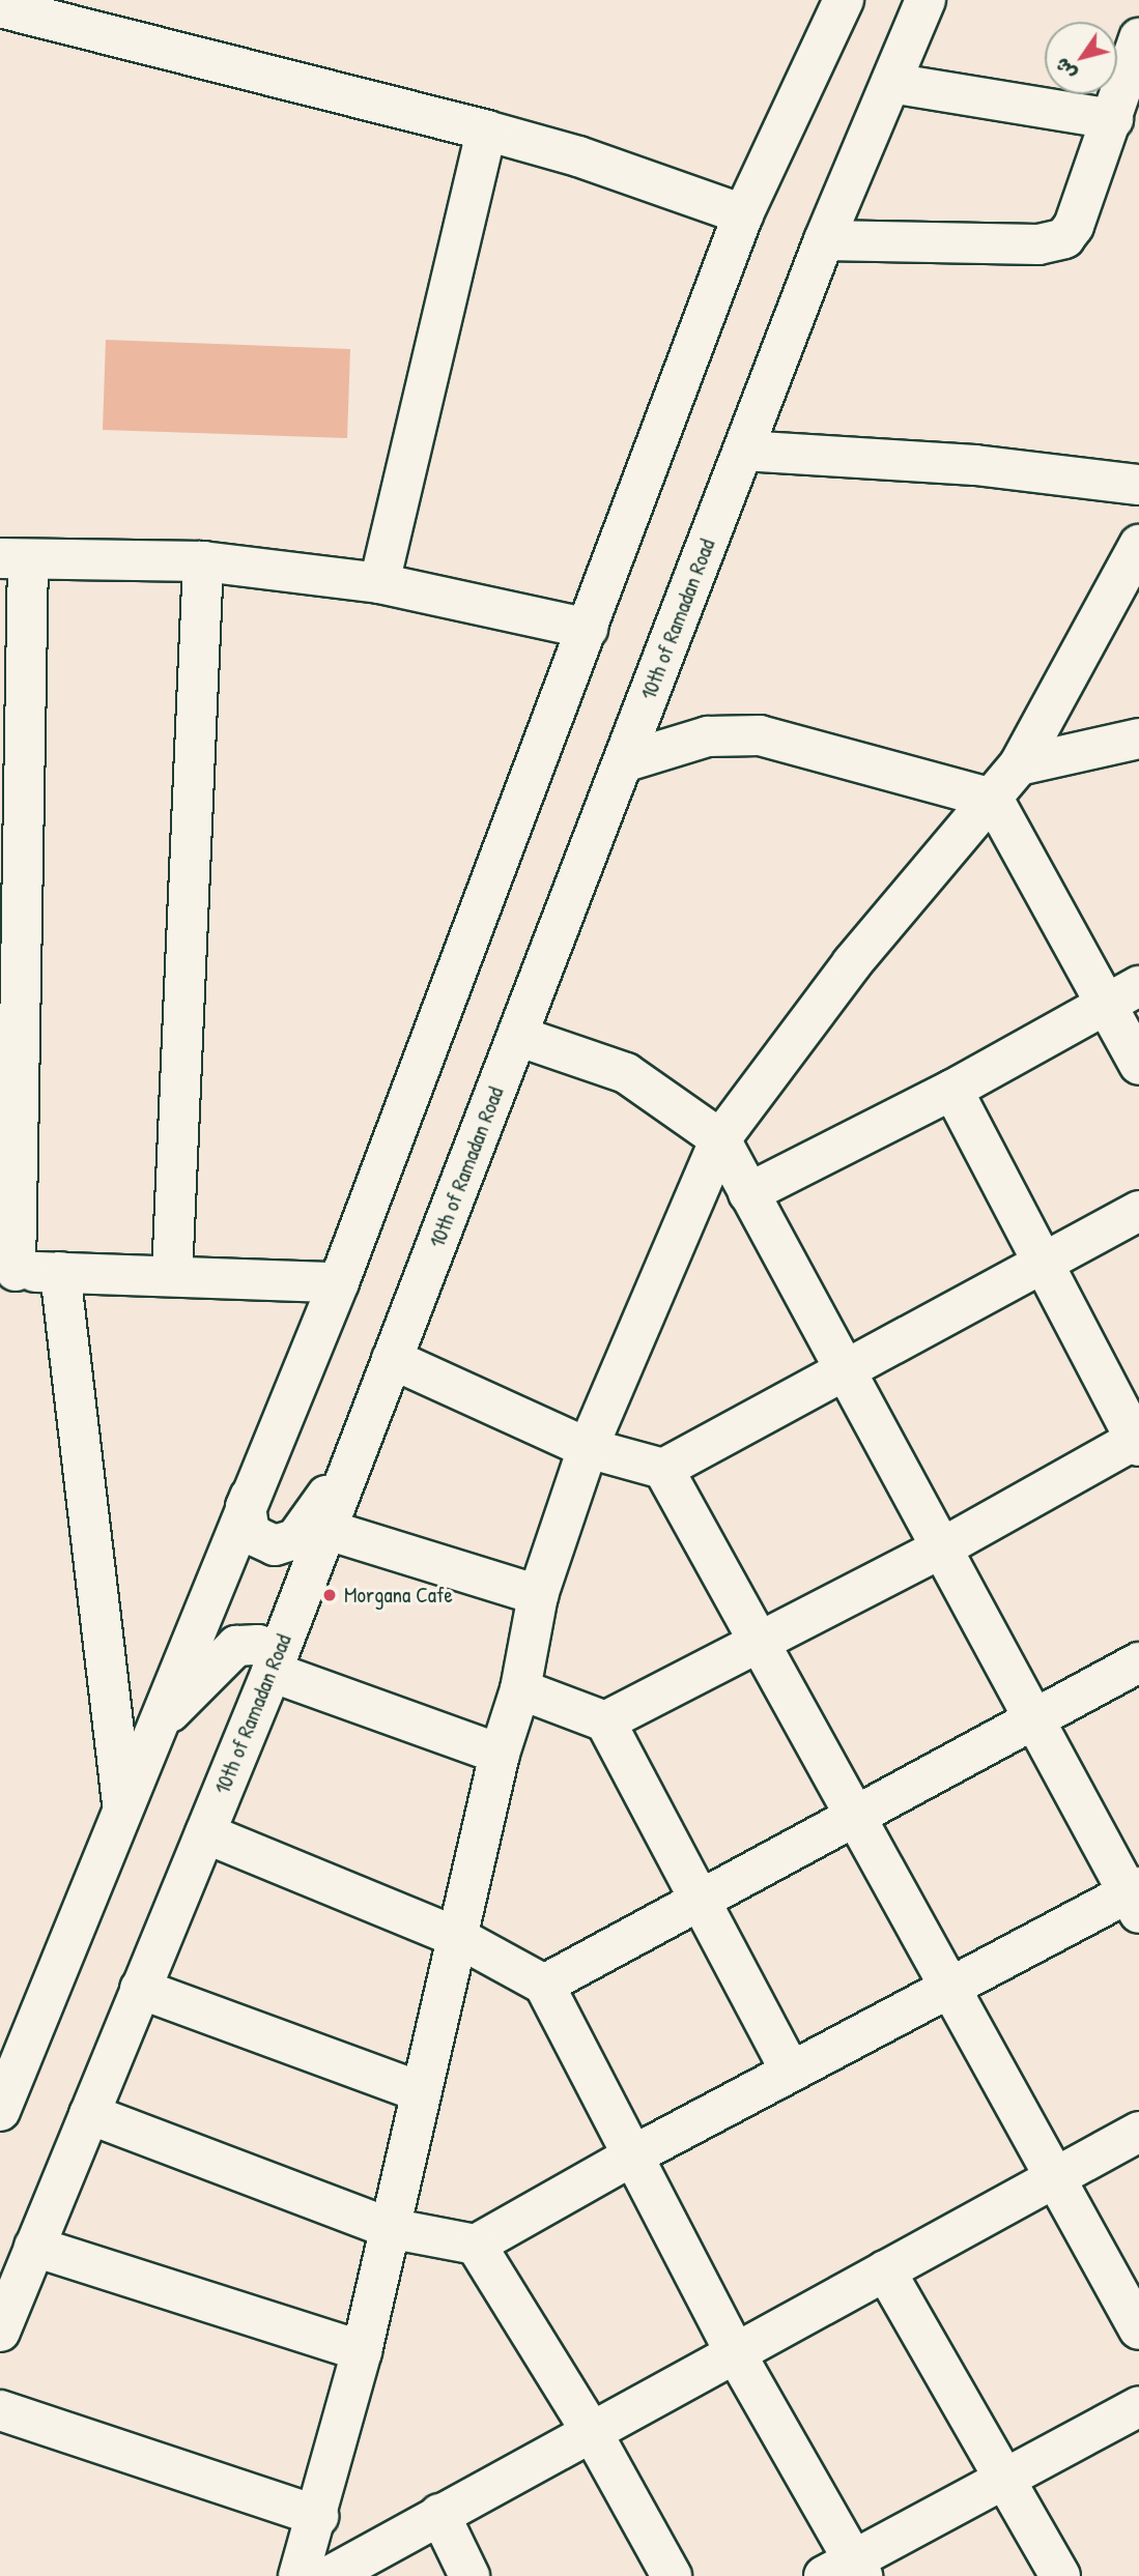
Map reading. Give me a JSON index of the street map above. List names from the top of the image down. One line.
{"streets":{"street":["10th of Ramadan Road"]},"places":["Morgana Cafe"],"north":"bottom left"}
